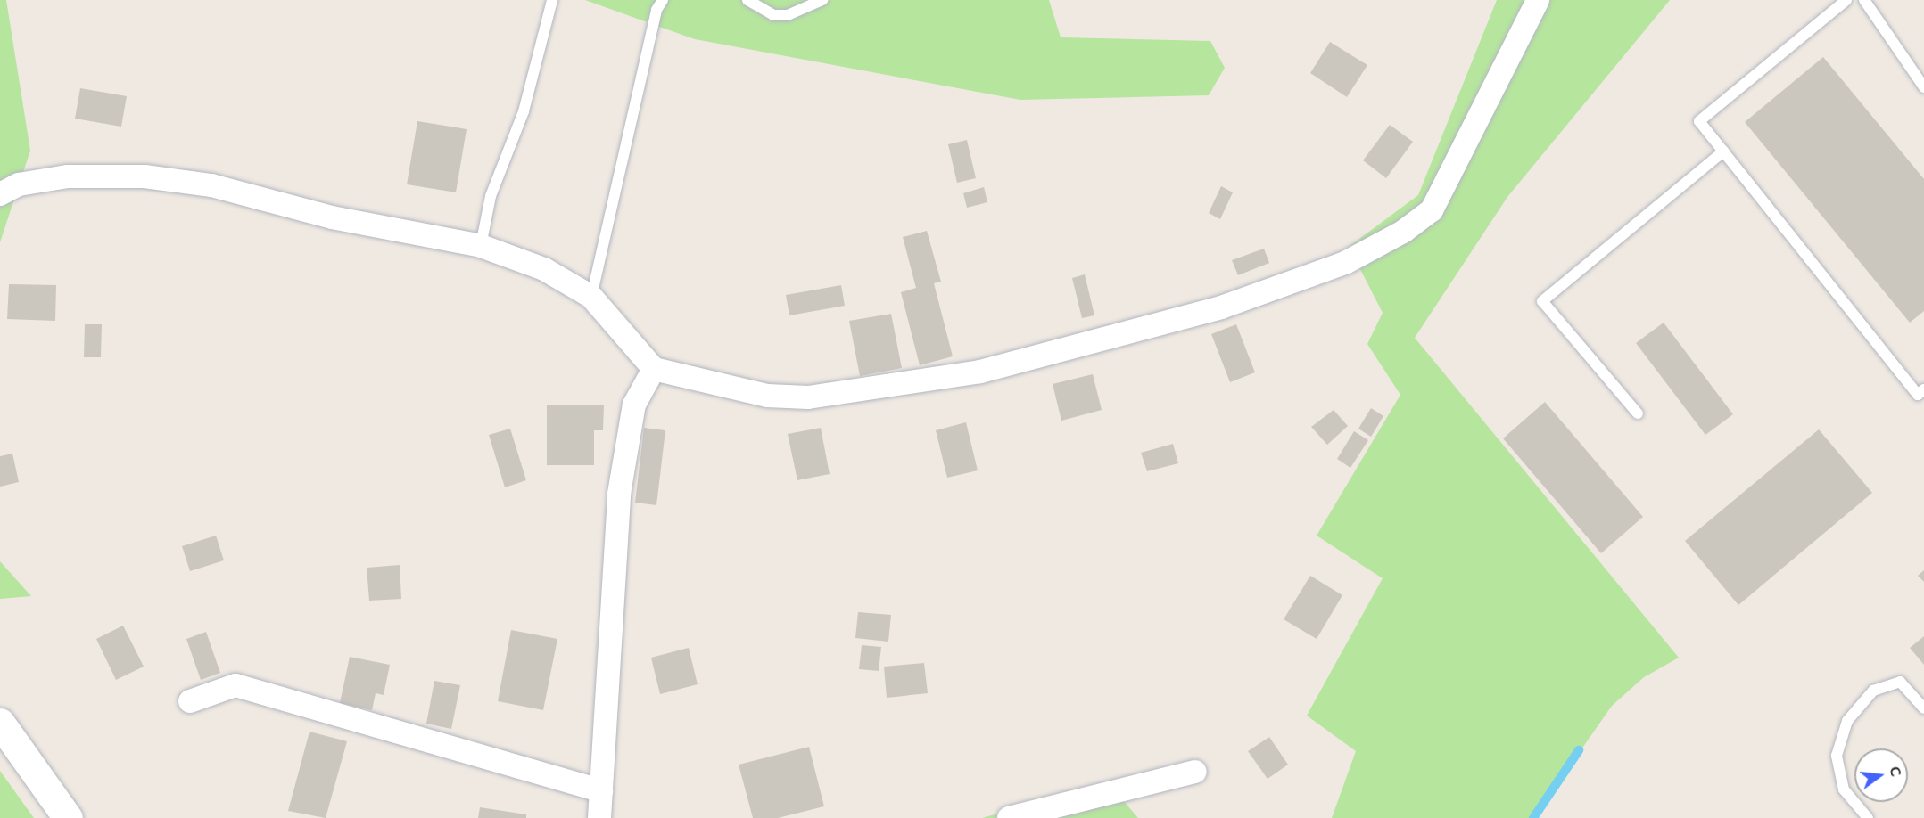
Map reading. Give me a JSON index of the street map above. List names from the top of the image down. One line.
{"north":"right"}
